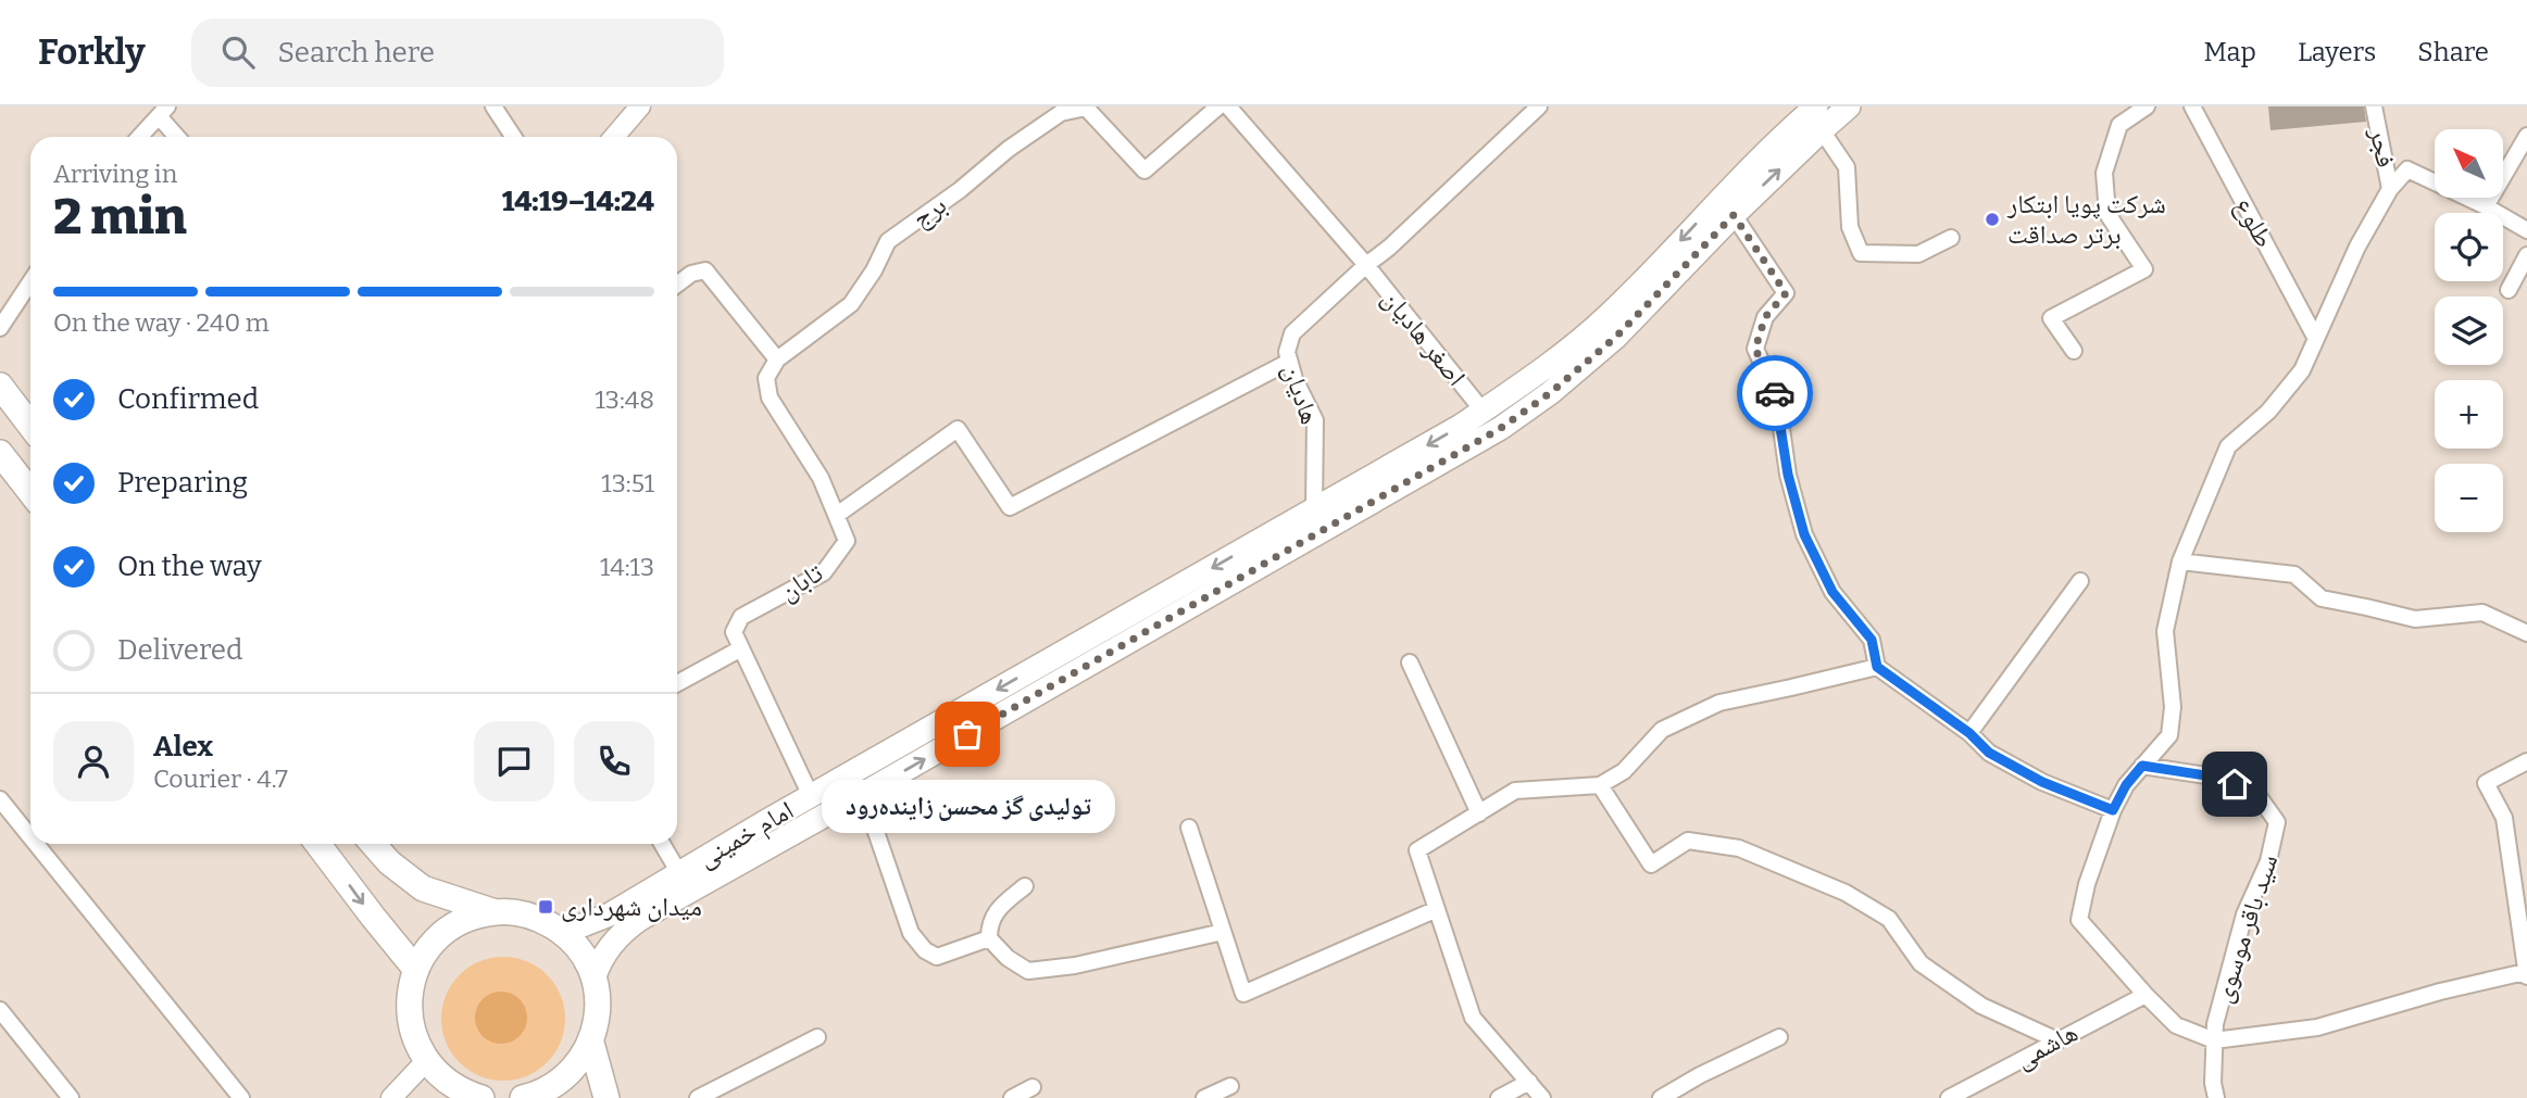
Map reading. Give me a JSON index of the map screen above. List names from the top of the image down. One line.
{"streets":{"main road":["امام خمینی"],"street":["فجر","برج","طلوع","اصغر هادیان","هادیان","تابان","سید باقر موسوی","هاشمی"]},"crossings":[["برج","تابان"],["اصغر هادیان","هادیان"],["اصغر هادیان","امام خمینی"],["هادیان","امام خمینی"],["تابان","امام خمینی"]],"places":{"other":["شرکت پویا ابتکار برتر صداقت","تولیدی گز محسن زاینده‌رود"],"transit":["میدان شهرداری"]},"north":"top left","page":{"header":"Forkly","search":"Search here","nav":["Map","Layers","Share"],"map_buttons":["+","−"],"heading":["2 min","Arriving in","14:19–14:24"],"panel":["Alex","Courier · 4.7"],"bar":"On the way · 240 m","list":[["Confirmed","13:48"],["Preparing","13:51"],["On the way","14:13"],"Delivered"],"bubble":"تولیدی گز محسن زاینده‌رود"}}
